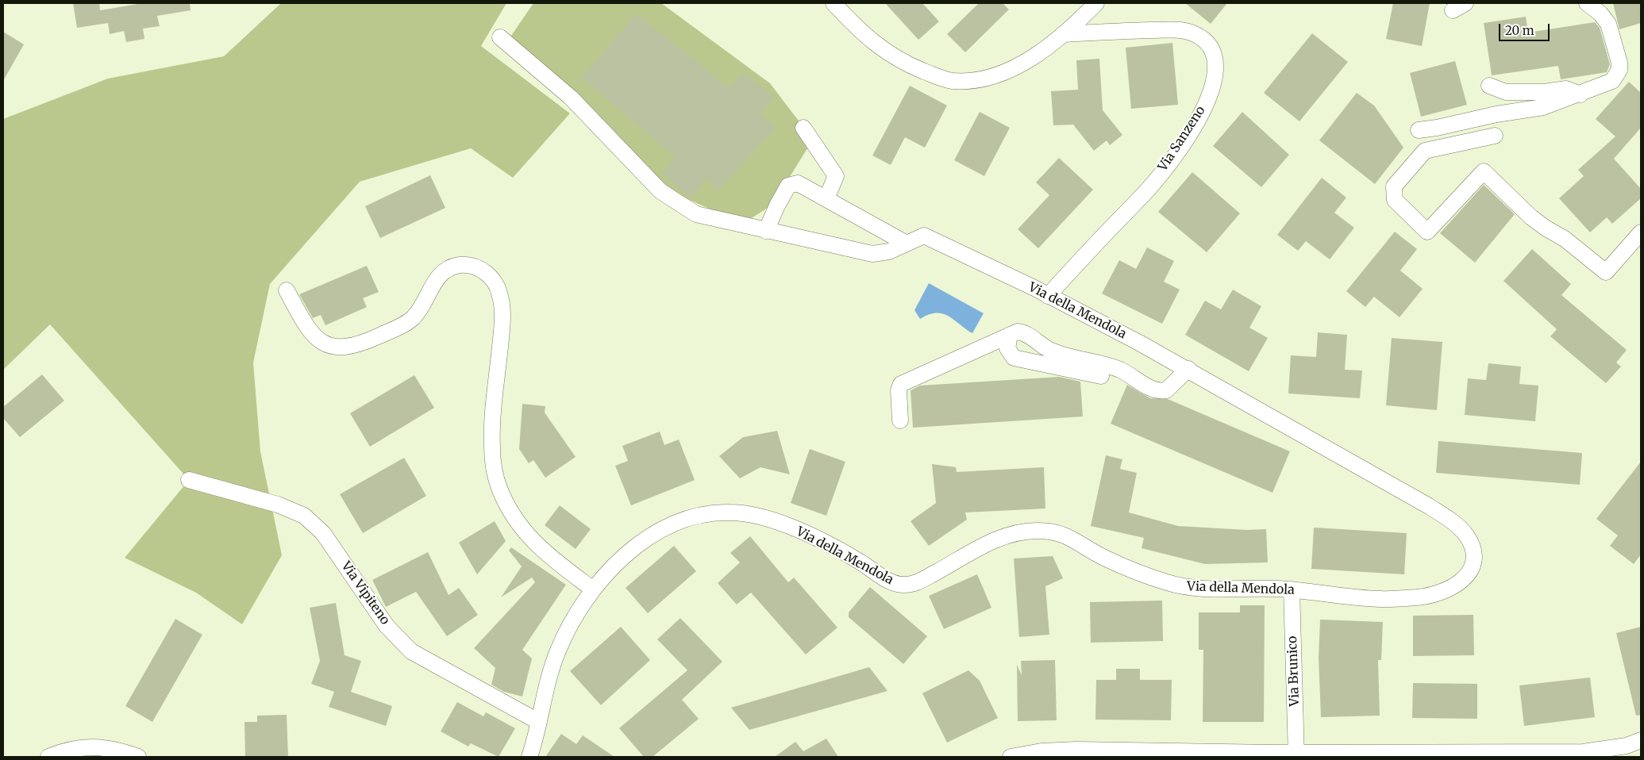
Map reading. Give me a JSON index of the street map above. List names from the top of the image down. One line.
{"streets":{"street":["Via Sanzeno","Via della Mendola","Via Vipiteno","Via Brunico"]},"crossings":[["Via Sanzeno","Via della Mendola"],["Via della Mendola","Via Vipiteno"],["Via della Mendola","Via Brunico"]],"scale_bar":"20 m"}
